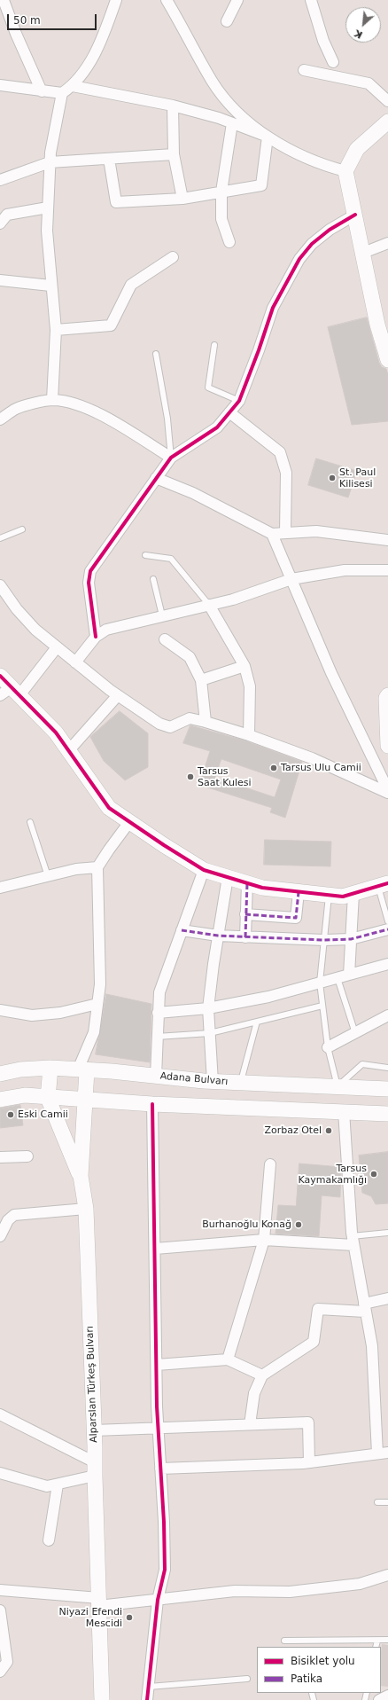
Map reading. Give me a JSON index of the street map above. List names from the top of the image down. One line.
{"streets":{"main road":["Adana Bulvarı","Alparslan Türkeş Bulvarı"]},"crossings":[["Adana Bulvarı","Alparslan Türkeş Bulvarı"]],"places":["St. Paul Kilisesi","Tarsus Ulu Camii","Tarsus Saat Kulesi","Eski Camii","Zorbaz Otel","Tarsus Kaymakamlığı","Burhanoğlu Konağ","Niyazi Efendi Mescidi"],"legend":["Bisiklet yolu","Patika"],"scale_bar":"50 m","north":"bottom left"}
